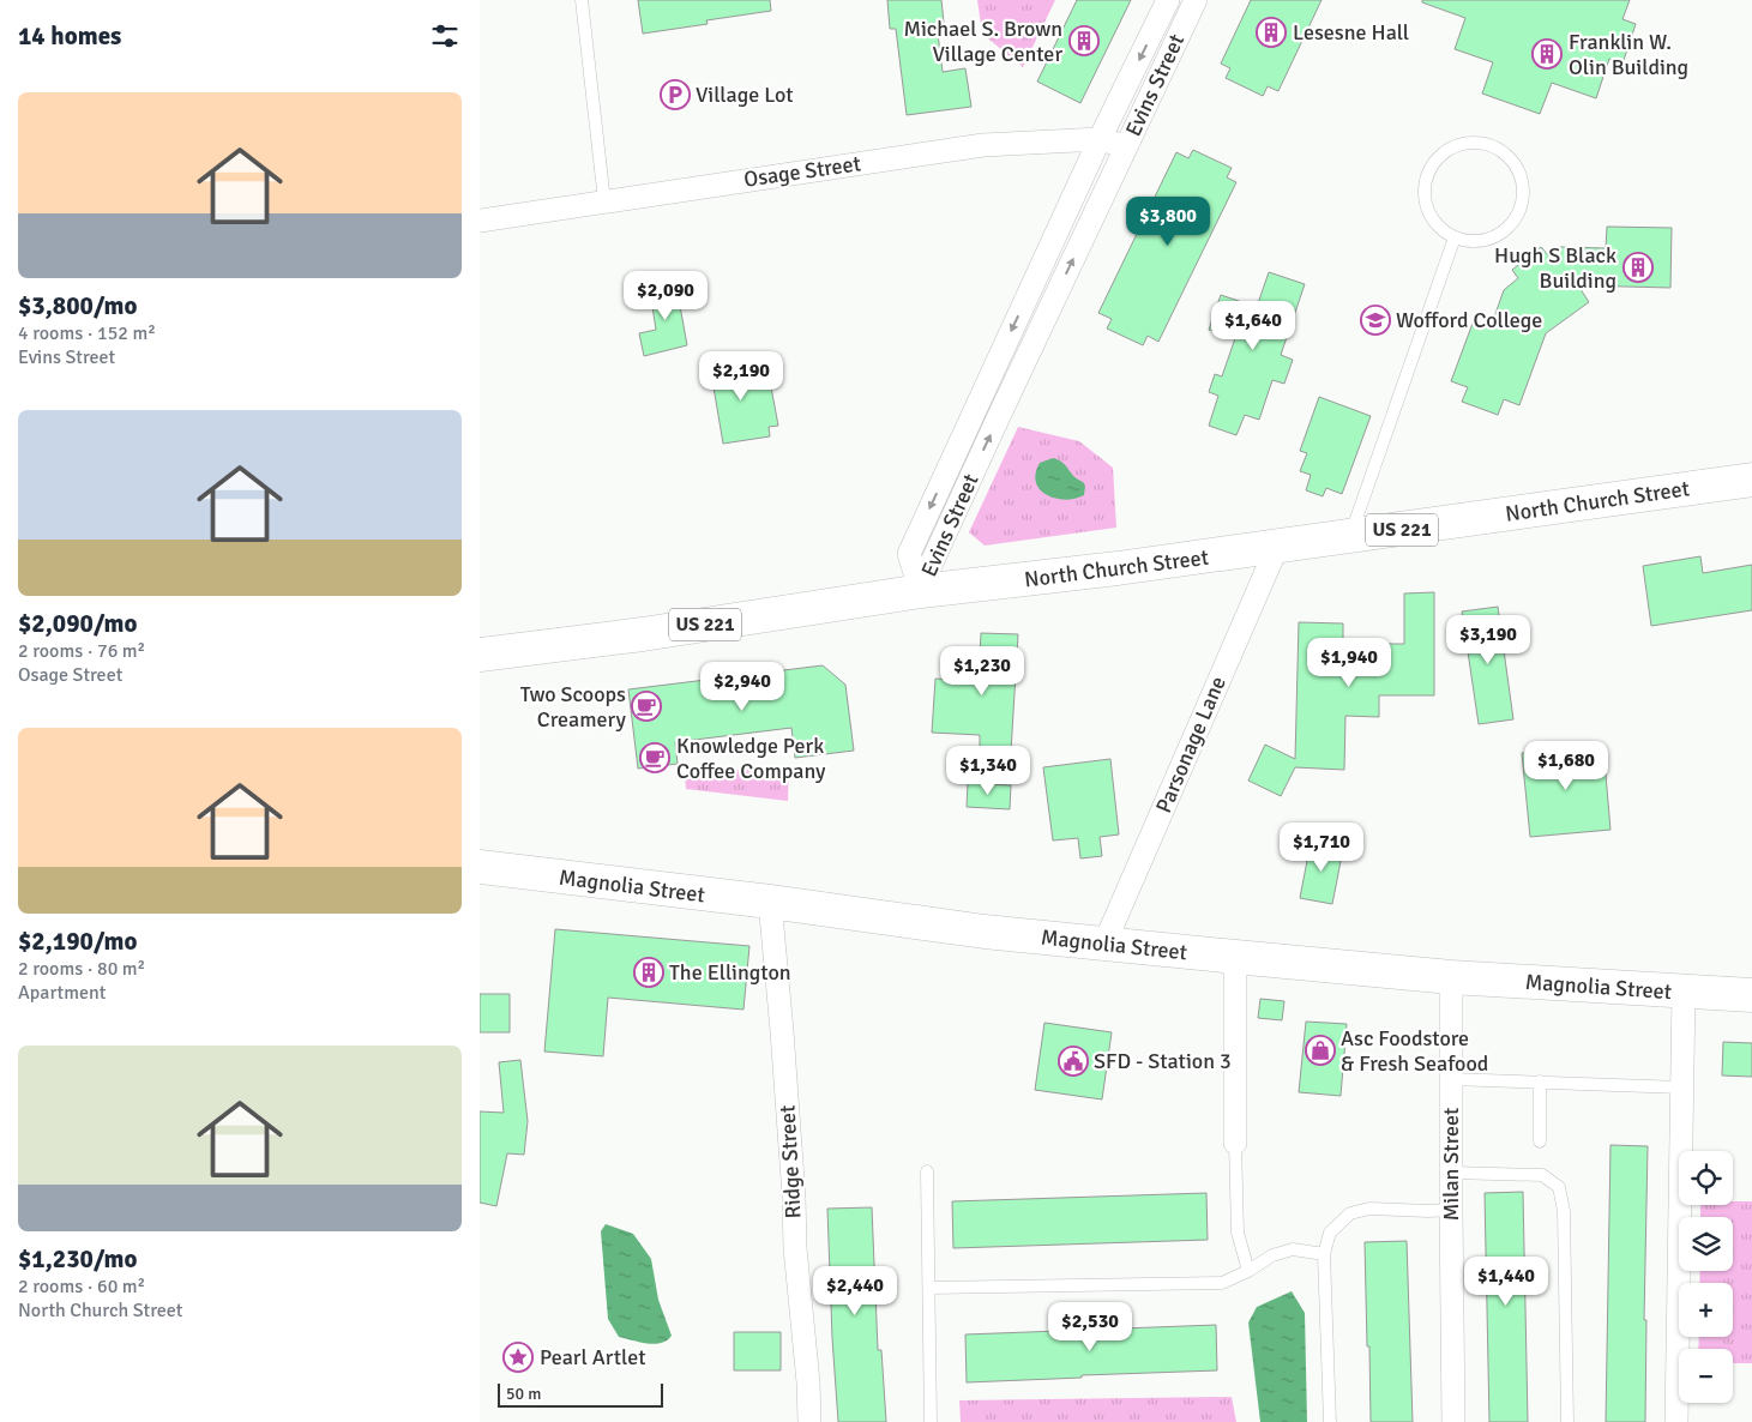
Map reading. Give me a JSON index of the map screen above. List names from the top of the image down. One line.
{"streets":{"street":["Evins Street","Osage Street","North Church Street","US 221","Parsonage Lane","Magnolia Street","Ridge Street","Milan Street"]},"crossings":[["Evins Street","Osage Street"],["Evins Street","North Church Street"],["North Church Street","Parsonage Lane"],["Parsonage Lane","Magnolia Street"],["Magnolia Street","Ridge Street"],["Magnolia Street","Milan Street"]],"places":{"building":["Lesesne Hall","Michael S. Brown Village Center","Franklin W. Olin Building","Hugh S Black Building","The Ellington"],"parking":["Village Lot"],"school or university":["Wofford College"],"cafe":["Two Scoops Creamery","Knowledge Perk Coffee Company"],"shop":["Asc Foodstore & Fresh Seafood"],"public building":["SFD - Station 3"],"place":["Pearl Artlet"]},"scale_bar":"50 m","page":{"heading":"14 homes","list":[{"name":"$3,800/mo","note":"4 rooms · 152 m² · Evins Street"},{"name":"$2,090/mo","note":"2 rooms · 76 m² · Osage Street"},{"name":"$2,190/mo","note":"2 rooms · 80 m² · Apartment"},{"name":"$1,230/mo","note":"2 rooms · 60 m² · North Church Street"}],"price":["$3,800","$2,090","$1,640","$2,190","$3,190","$1,940","$1,230","$2,940","$1,680","$1,340","$1,710","$1,440","$2,440","$2,530"],"map_buttons":["+","−"],"scale":"50 m"}}
